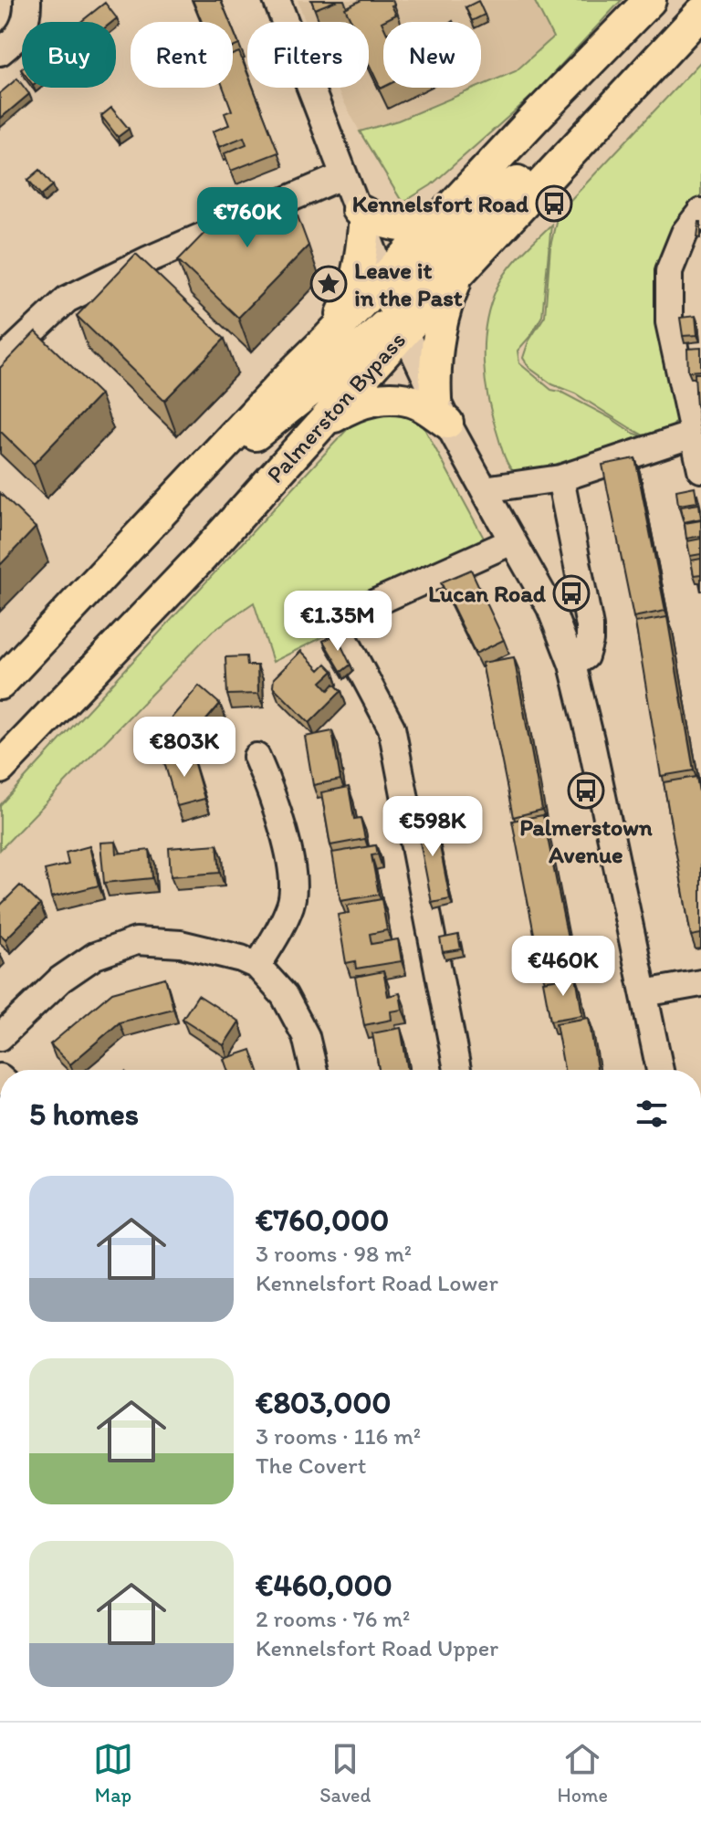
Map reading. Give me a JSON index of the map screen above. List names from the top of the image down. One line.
{"streets":{"main road":["Palmerston Bypass"]},"places":{"bus stop":["Kennelsfort Road","Lucan Road","Palmerstown Avenue"],"place":["Leave it in the Past"]},"page":{"chip":["Buy","Rent","Filters","New"],"price":["€760K","€1.35M","€803K","€598K","€460K"],"heading":"5 homes","list":[{"name":"€760,000","note":"3 rooms · 98 m² · Kennelsfort Road Lower"},{"name":"€803,000","note":"3 rooms · 116 m² · The Covert"},{"name":"€460,000","note":"2 rooms · 76 m² · Kennelsfort Road Upper"}],"tabs":["Map","Saved","Home"]}}
